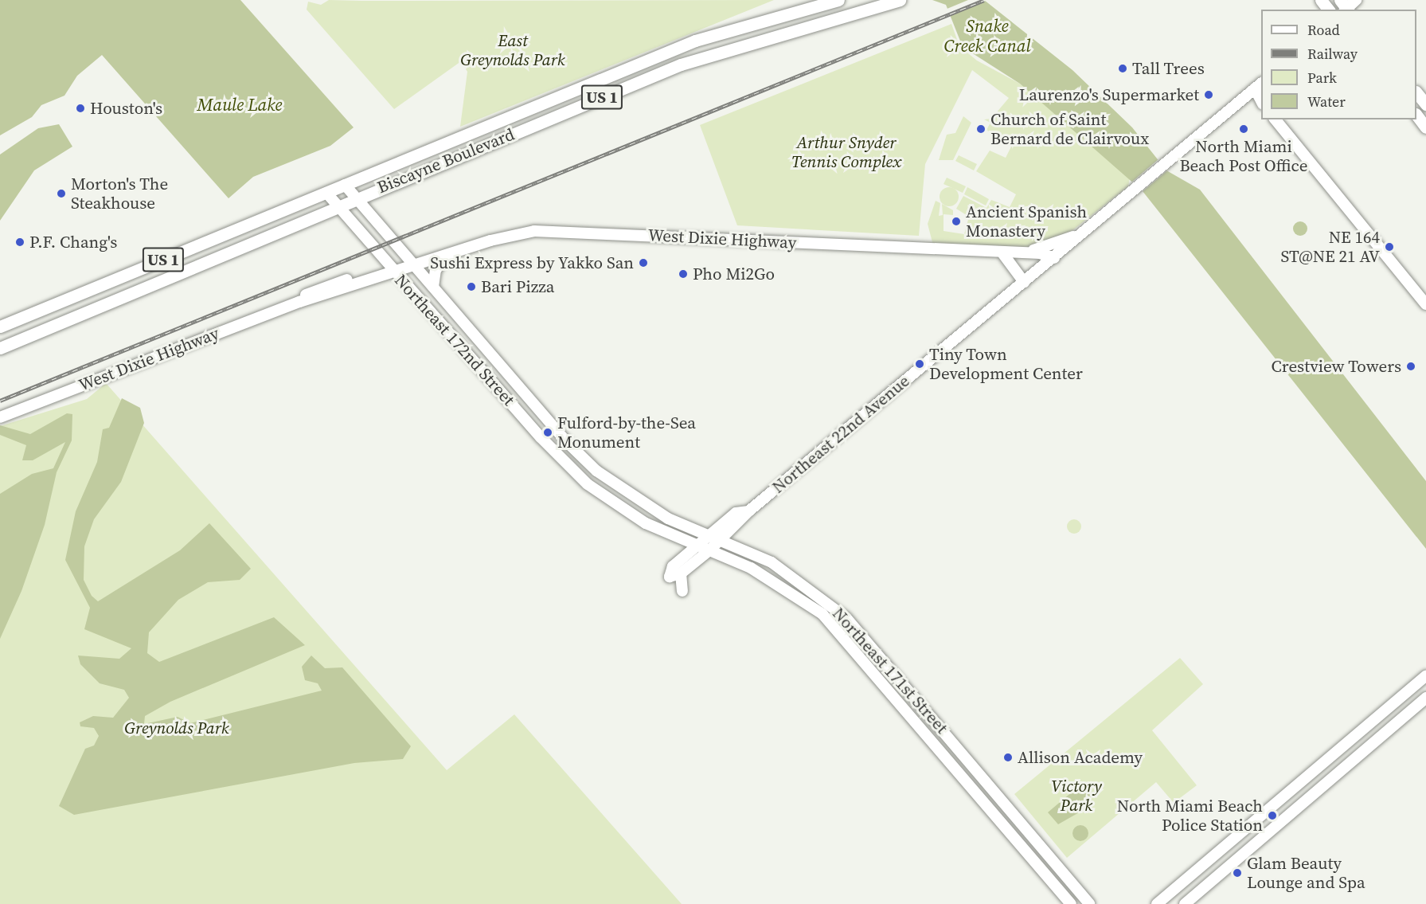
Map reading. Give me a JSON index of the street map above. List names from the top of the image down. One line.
{"streets":{"main road":["US 1","Biscayne Boulevard"],"street":["West Dixie Highway","Northeast 172nd Street","Northeast 22nd Avenue","Northeast 171st Street"]},"crossings":[["Biscayne Boulevard","Northeast 172nd Street"],["West Dixie Highway","Northeast 172nd Street"],["West Dixie Highway","Northeast 22nd Avenue"],["Northeast 172nd Street","Northeast 171st Street"],["Northeast 22nd Avenue","Northeast 171st Street"]],"water":["Snake Creek Canal","Maule Lake"],"parks":["East Greynolds Park","Arthur Snyder Tennis Complex","Greynolds Park","Victory Park"],"places":["Tall Trees","Laurenzo's Supermarket","Houston's","Church of Saint Bernard de Clairvoux","North Miami Beach Post Office","Morton's The Steakhouse","Ancient Spanish Monastery","P.F. Chang's","NE 164 ST@NE 21 AV","Sushi Express by Yakko San","Pho Mi2Go","Bari Pizza","Tiny Town Development Center","Crestview Towers","Fulford-by-the-Sea Monument","Allison Academy","North Miami Beach Police Station","Glam Beauty Lounge and Spa"],"legend":["Road","Railway","Park","Water"]}
